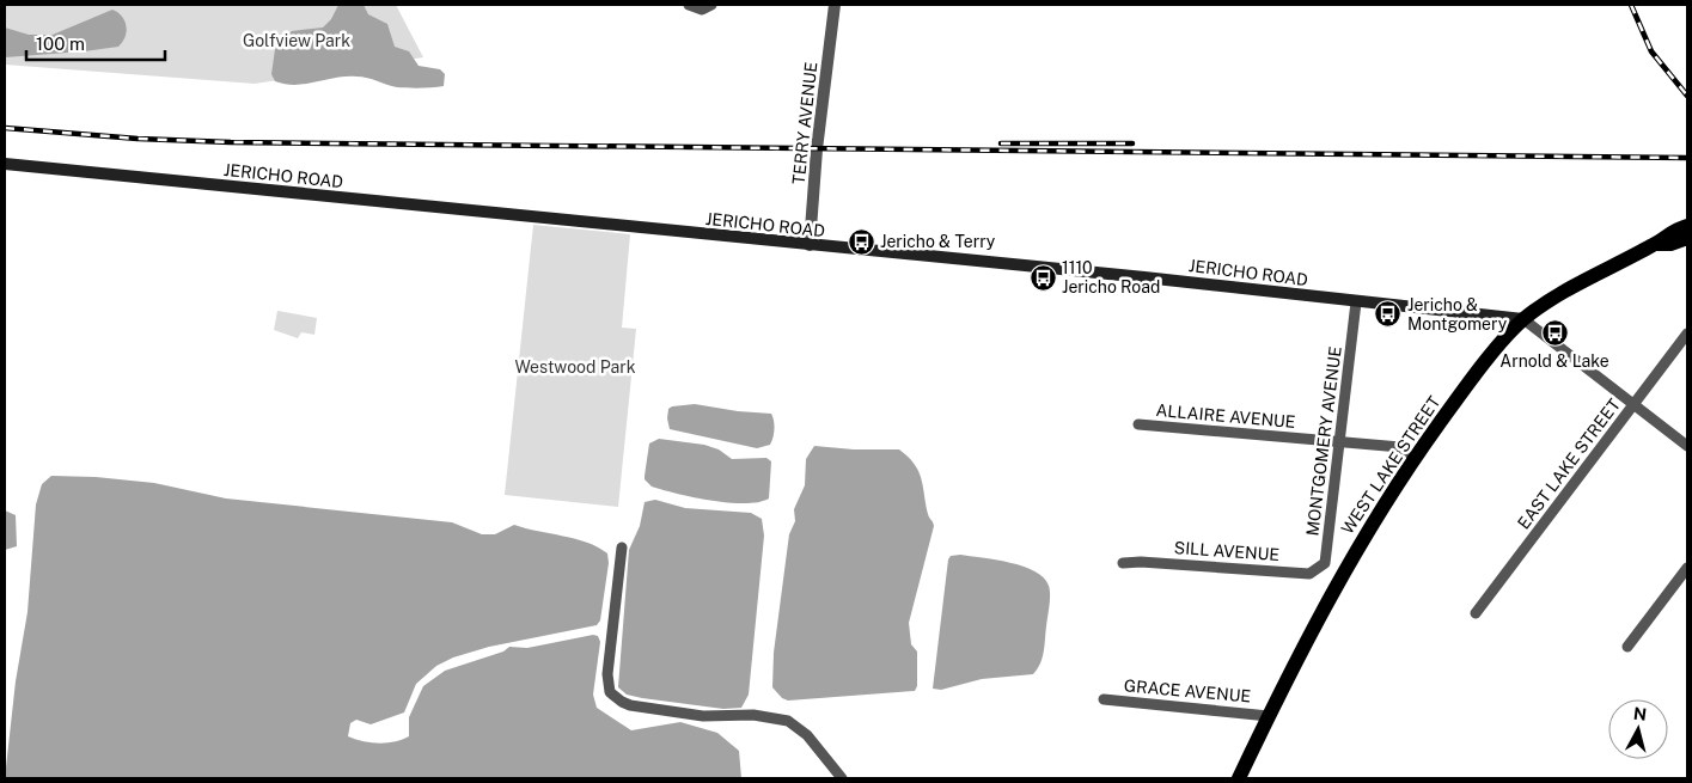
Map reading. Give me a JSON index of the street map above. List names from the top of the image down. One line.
{"streets":{"main road":["JERICHO ROAD","WEST LAKE STREET"],"street":["TERRY AVENUE","ALLAIRE AVENUE","MONTGOMERY AVENUE","EAST LAKE STREET","SILL AVENUE","GRACE AVENUE"]},"crossings":[["TERRY AVENUE","JERICHO ROAD"],["JERICHO ROAD","MONTGOMERY AVENUE"],["JERICHO ROAD","WEST LAKE STREET"],["ALLAIRE AVENUE","MONTGOMERY AVENUE"],["ALLAIRE AVENUE","WEST LAKE STREET"],["MONTGOMERY AVENUE","SILL AVENUE"],["WEST LAKE STREET","GRACE AVENUE"]],"parks":["Golfview Park","Westwood Park"],"places":{"bus stop":["Jericho & Terry","1110 Jericho Road","Jericho & Montgomery","Arnold & Lake"]},"scale_bar":"100 m","north":"top"}
